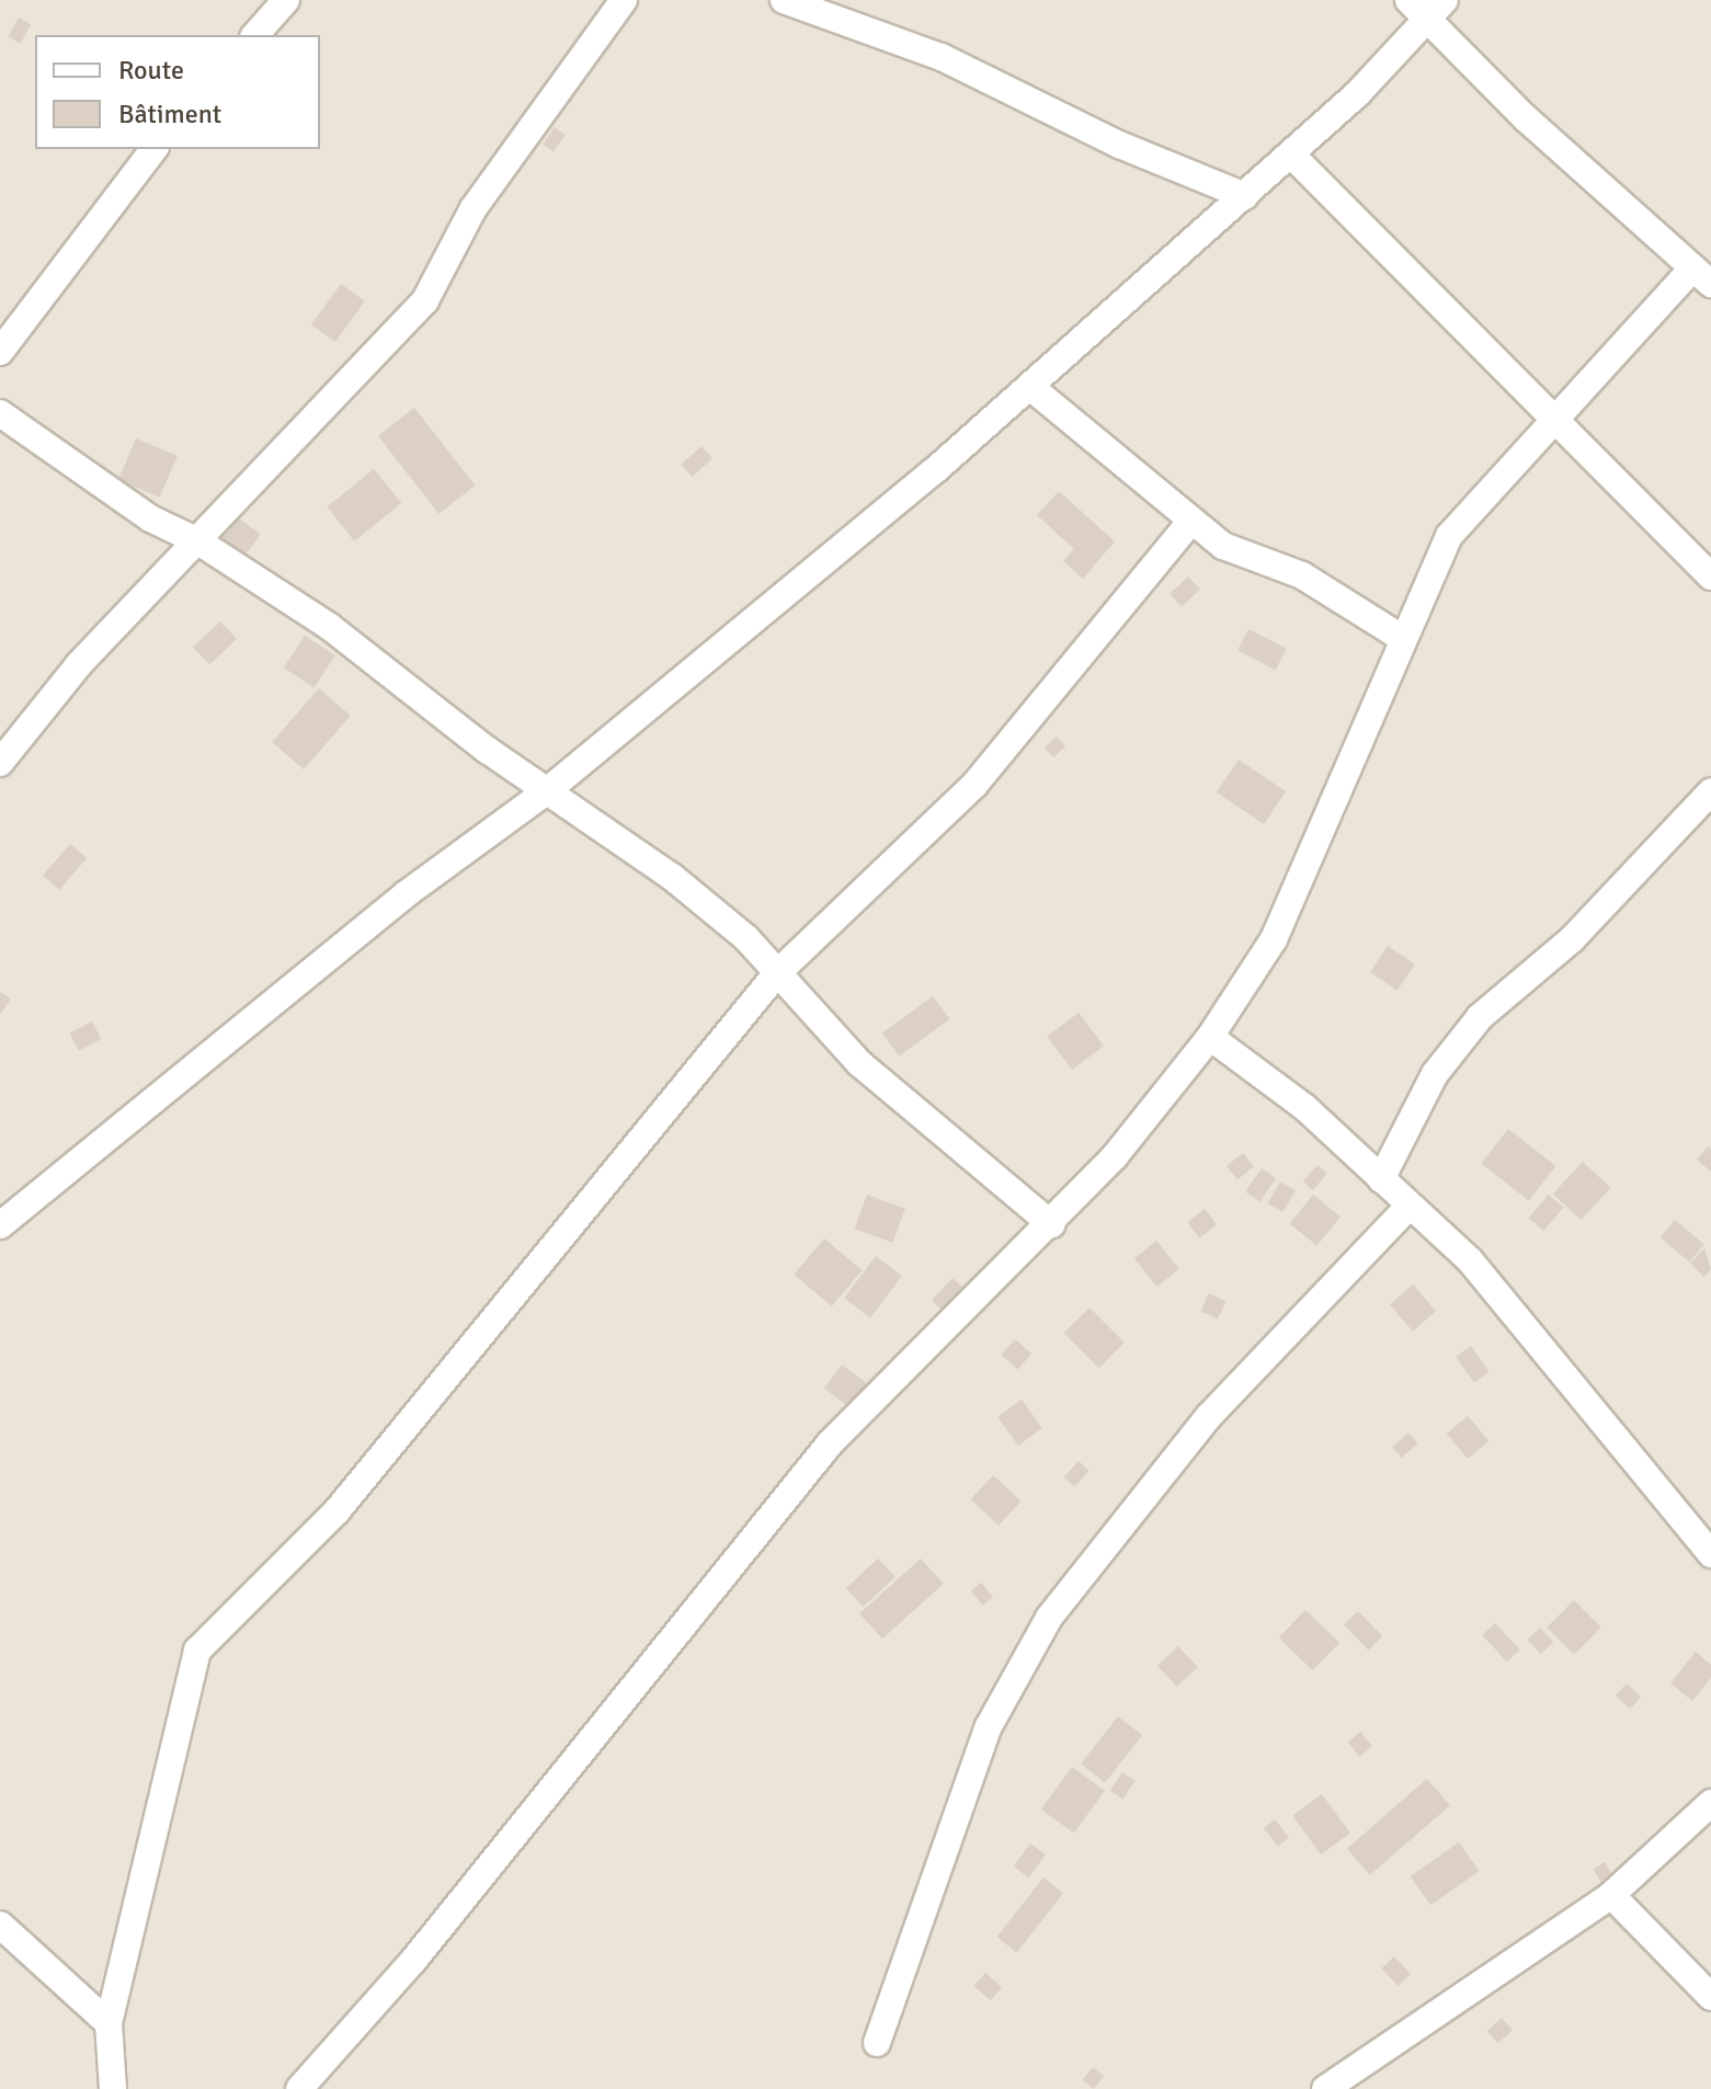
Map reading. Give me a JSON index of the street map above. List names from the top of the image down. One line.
{"legend":["Route","Bâtiment"]}
